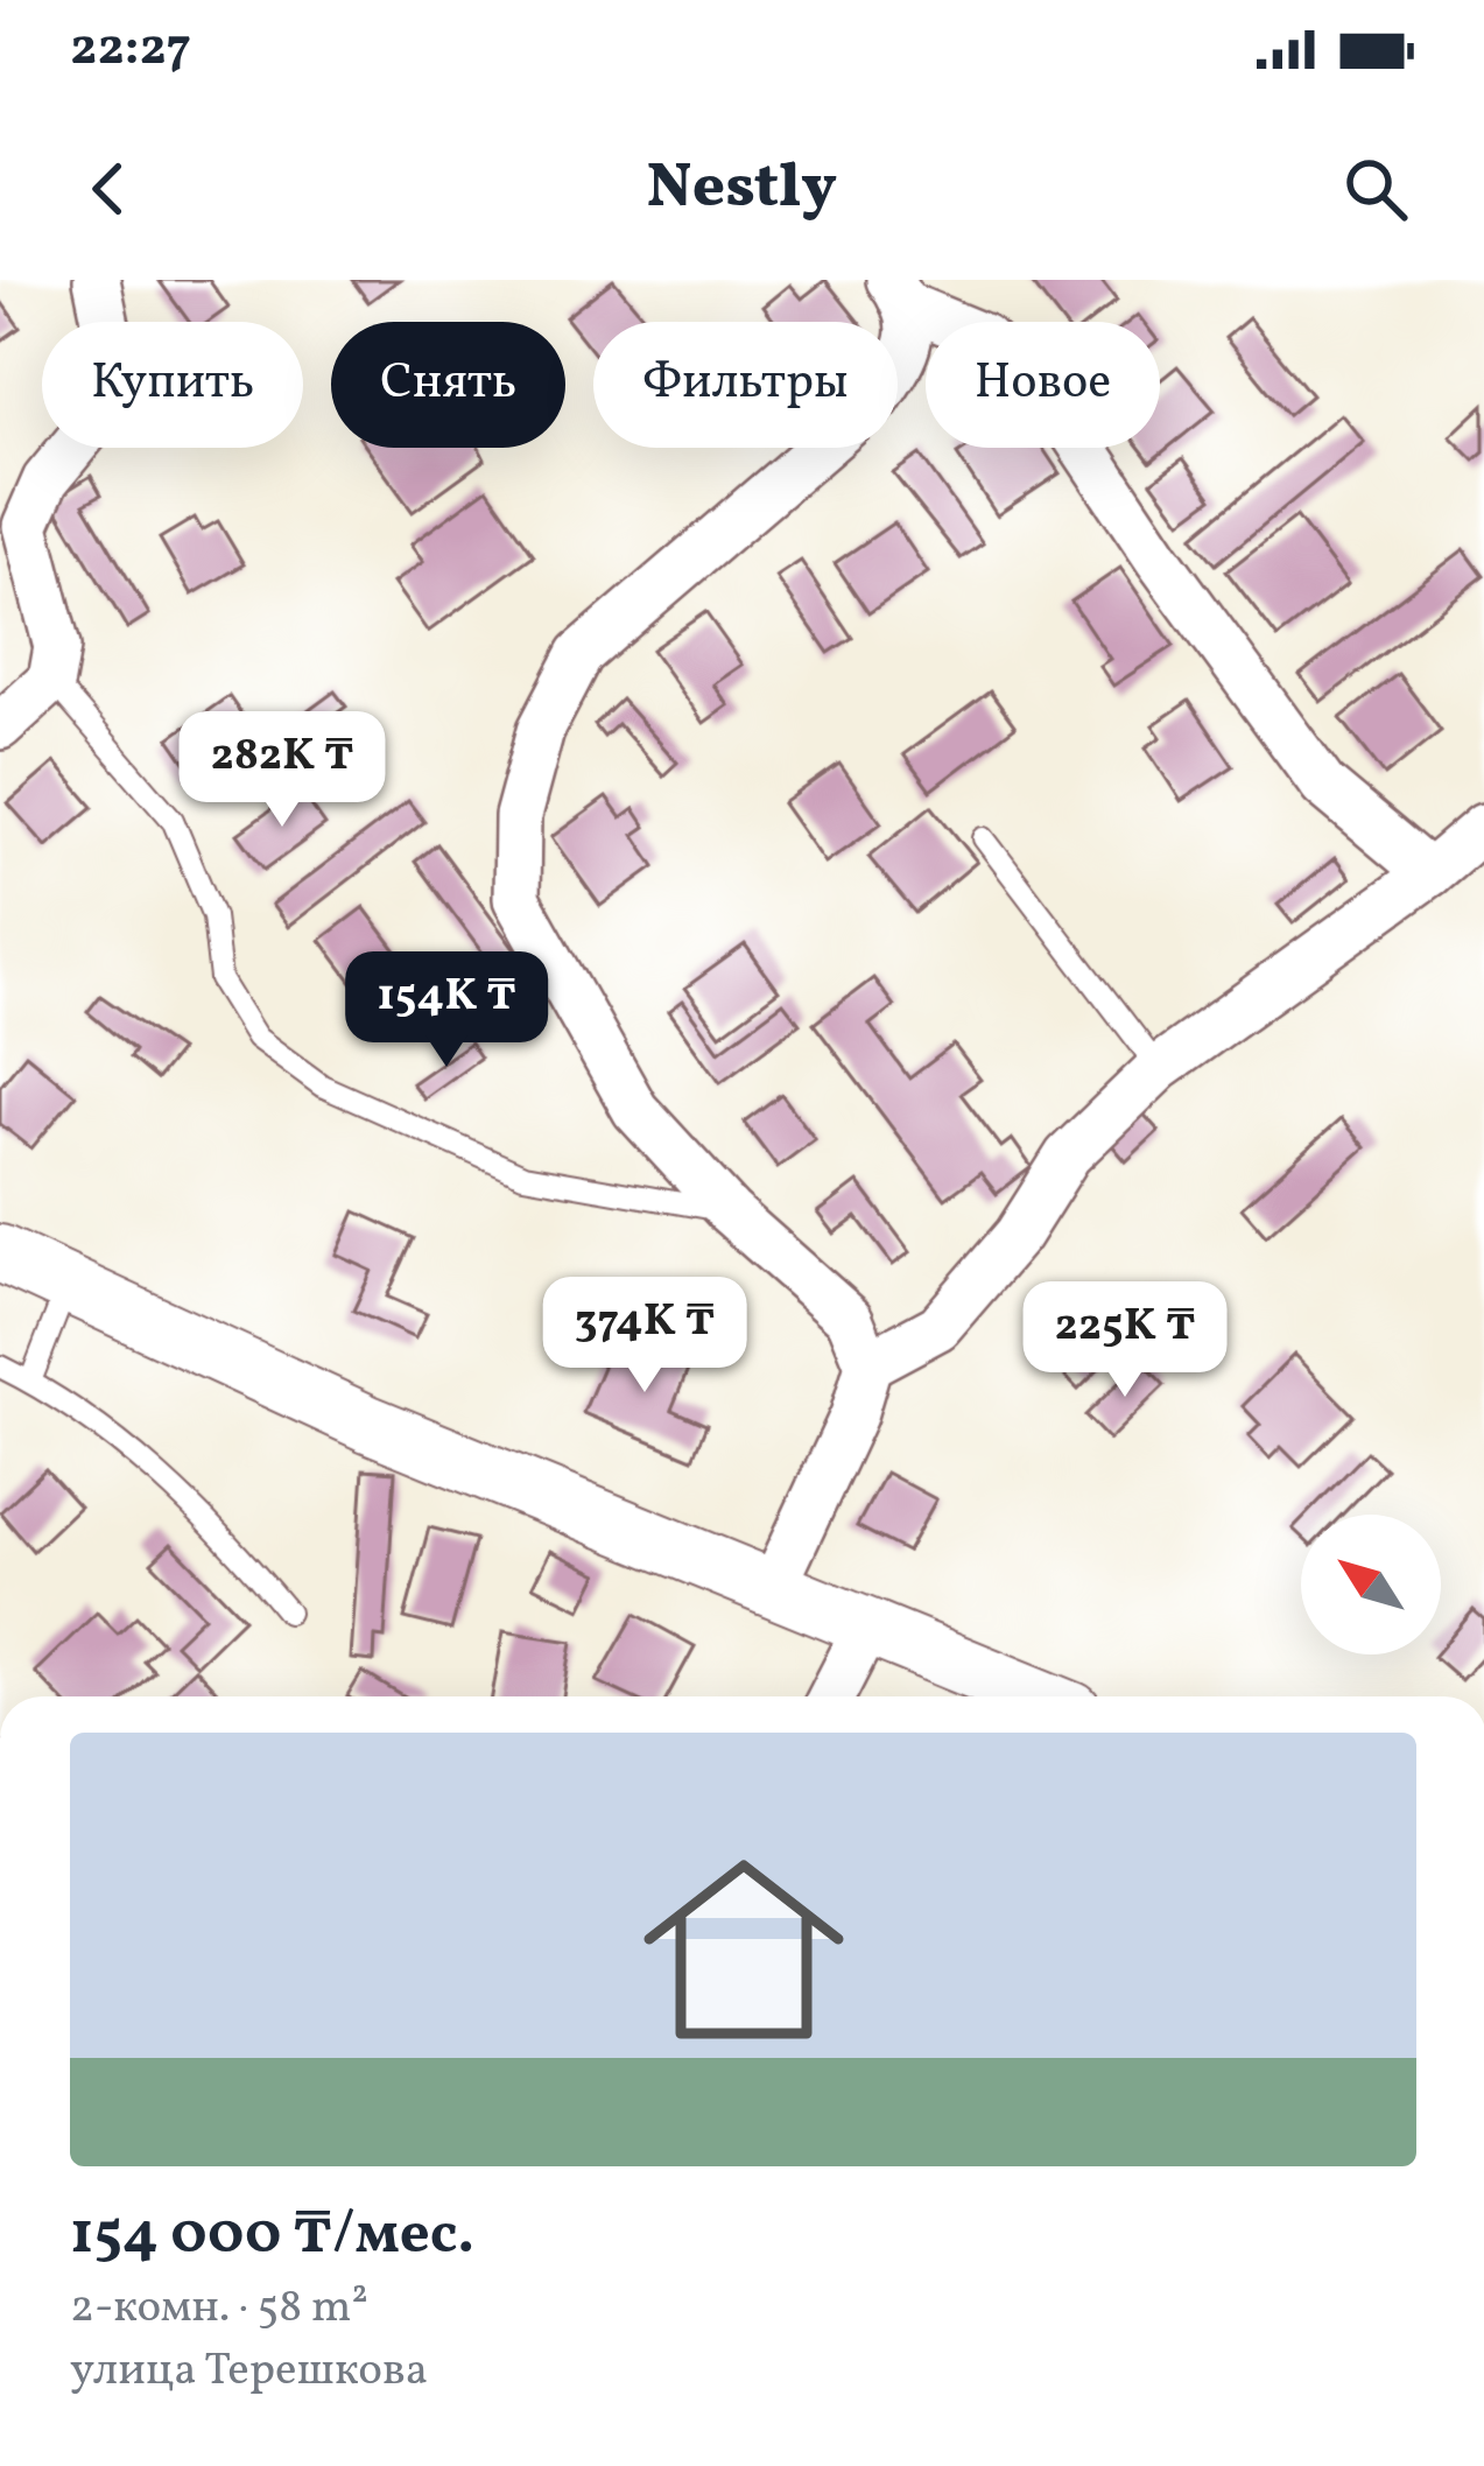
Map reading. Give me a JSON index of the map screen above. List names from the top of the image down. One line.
{"north":"top left","page":{"status":"22:27","header":"Nestly","chip":["Купить","Снять","Фильтры","Новое"],"price":["282K ₸","154K ₸","374K ₸","225K ₸"],"list":[{"name":"154 000 ₸/мес.","note":"2-комн. · 58 m² · улица Терешкова"}]}}
